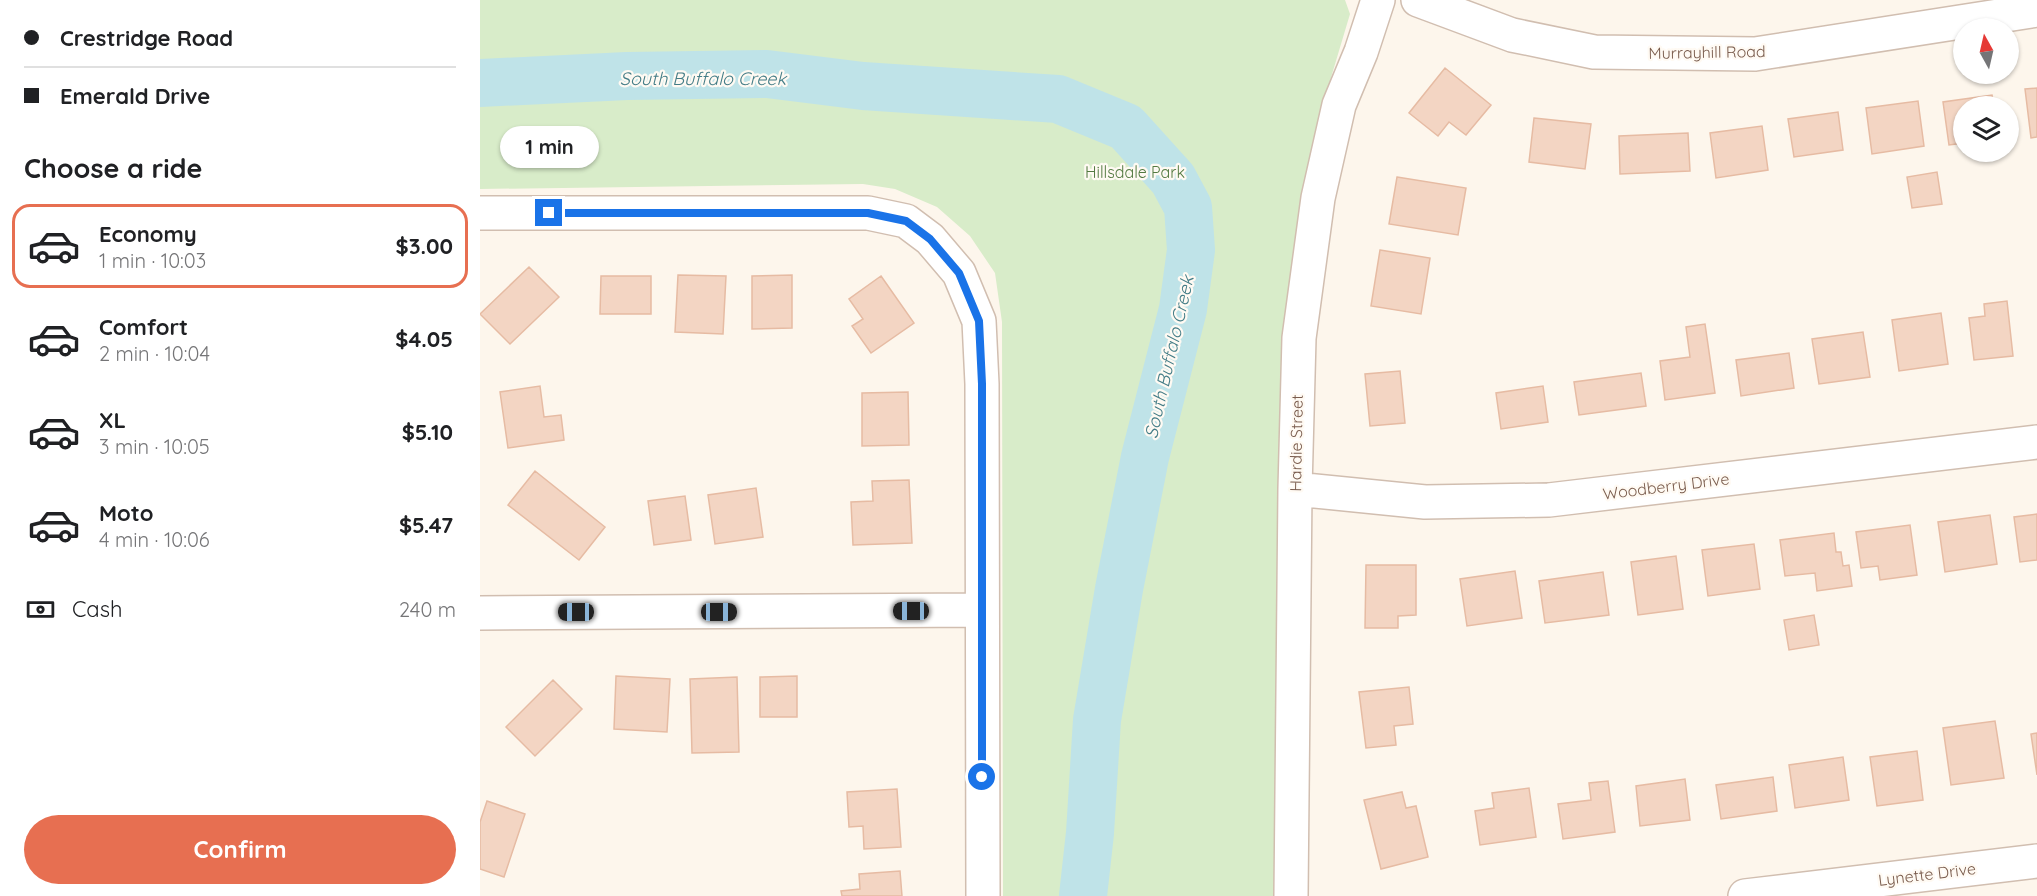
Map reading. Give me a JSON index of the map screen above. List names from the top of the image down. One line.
{"streets":{"street":["Murrayhill Road","Hardie Street","Woodberry Drive","Lynette Drive"]},"crossings":[["Hardie Street","Woodberry Drive"]],"water":["South Buffalo Creek"],"parks":["Hillsdale Park"],"north":"top","page":{"banner":["Crestridge Road","Emerald Drive"],"bubble":"1 min","heading":"Choose a ride","list":[{"name":"Economy","note":"1 min · 10:03","value":"$3.00"},{"name":"Comfort","note":"2 min · 10:04","value":"$4.05"},{"name":"XL","note":"3 min · 10:05","value":"$5.10"},{"name":"Moto","note":"4 min · 10:06","value":"$5.47"}],"pay":["Cash","240 m"],"buttons":"Confirm"}}
